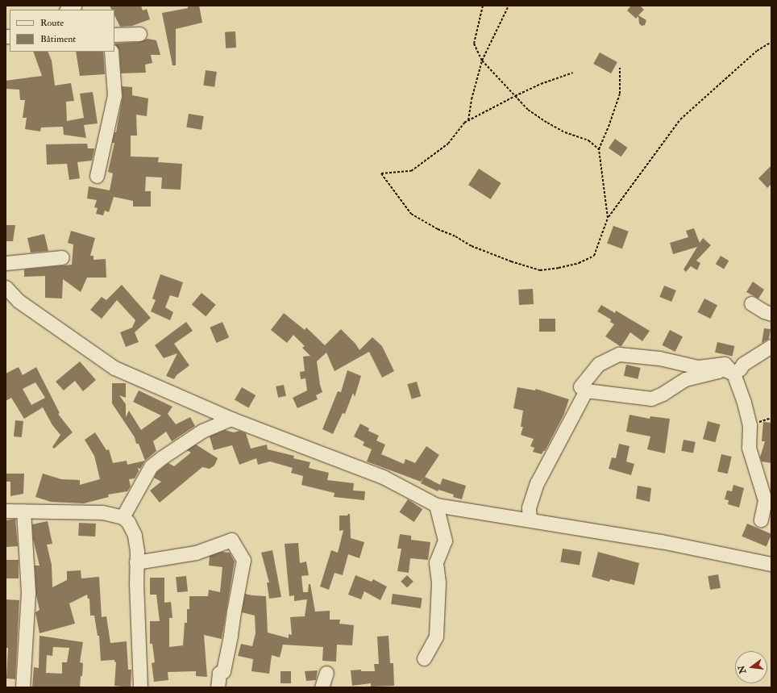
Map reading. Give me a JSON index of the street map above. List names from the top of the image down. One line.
{"legend":["Route","Bâtiment"],"north":"left"}
